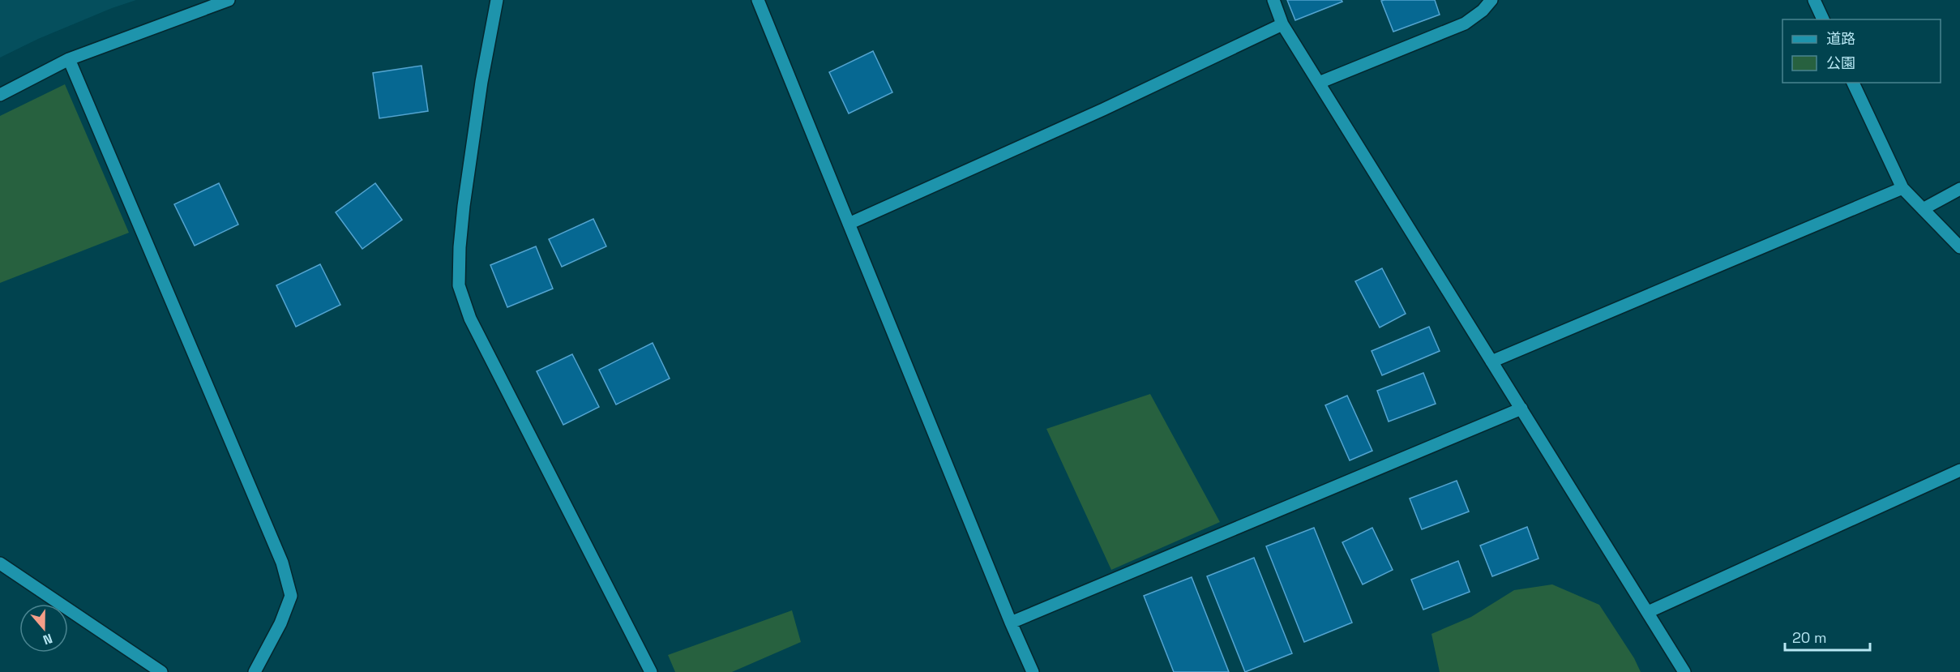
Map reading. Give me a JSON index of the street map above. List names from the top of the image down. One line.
{"legend":["道路","公園"],"scale_bar":"20 m","north":"bottom"}
